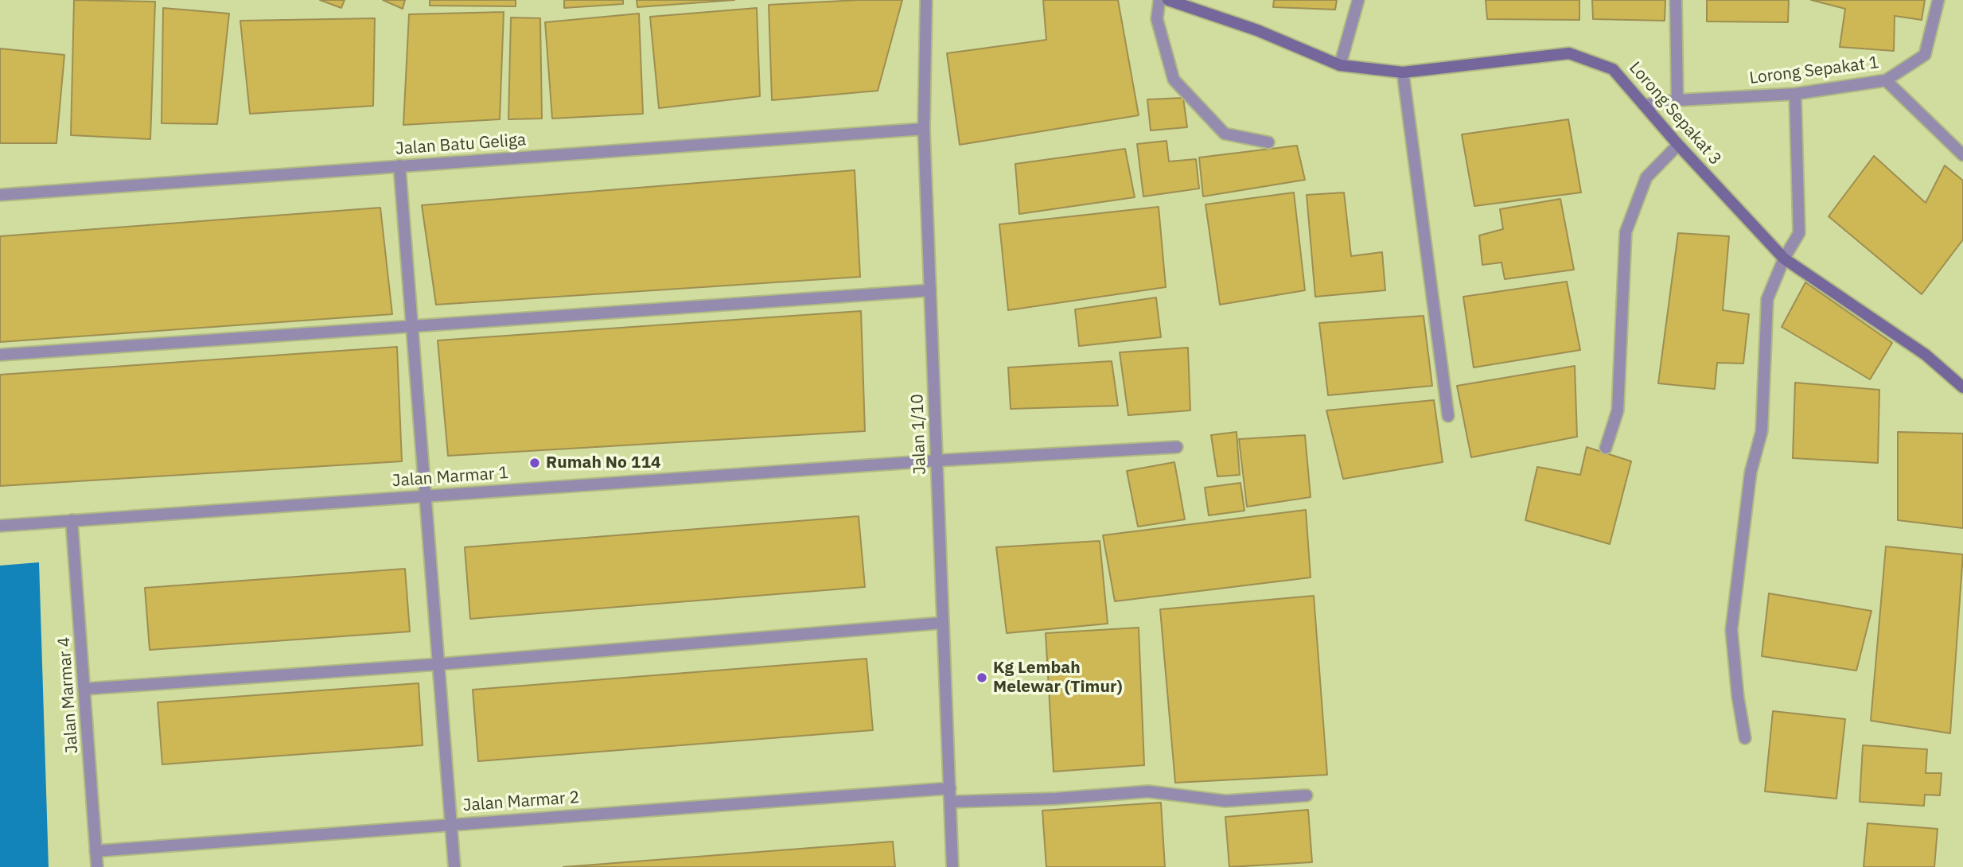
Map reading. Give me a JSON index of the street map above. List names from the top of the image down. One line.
{"streets":{"street":["Lorong Sepakat 1","Lorong Sepakat 3","Jalan Batu Geliga","Jalan 1/10","Jalan Marmar 1","Jalan Marmar 4","Jalan Marmar 2"]},"crossings":[["Lorong Sepakat 1","Lorong Sepakat 3"],["Jalan Batu Geliga","Jalan 1/10"],["Jalan 1/10","Jalan Marmar 1"],["Jalan 1/10","Jalan Marmar 2"],["Jalan Marmar 1","Jalan Marmar 4"],["Jalan Marmar 4","Jalan Marmar 2"]],"places":["Rumah No 114","Kg Lembah Melewar (Timur)"]}
